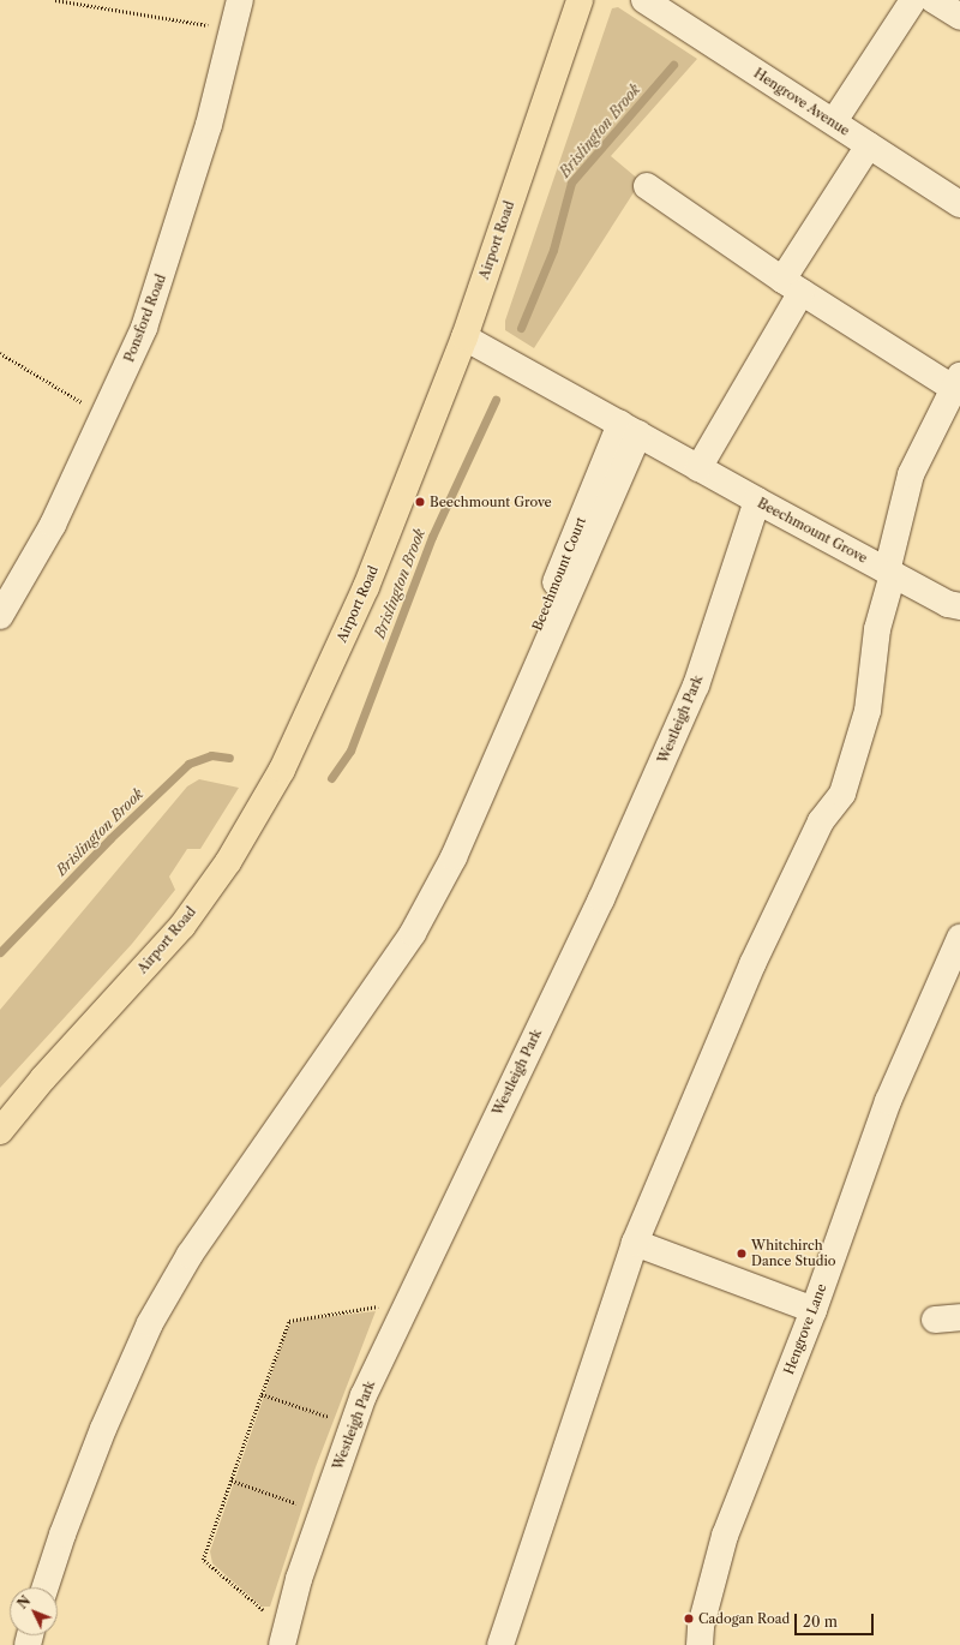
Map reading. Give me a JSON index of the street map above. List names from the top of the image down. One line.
{"streets":{"highway":["Airport Road"],"street":["Hengrove Avenue","Ponsford Road","Beechmount Grove","Beechmount Court","Westleigh Park","Hengrove Lane"]},"crossings":[["Airport Road","Beechmount Grove"],["Beechmount Grove","Beechmount Court"],["Beechmount Grove","Westleigh Park"]],"water":["Brislington Brook"],"places":["Beechmount Grove","Whitchirch Dance Studio","Cadogan Road"],"scale_bar":"20 m","north":"top left"}
